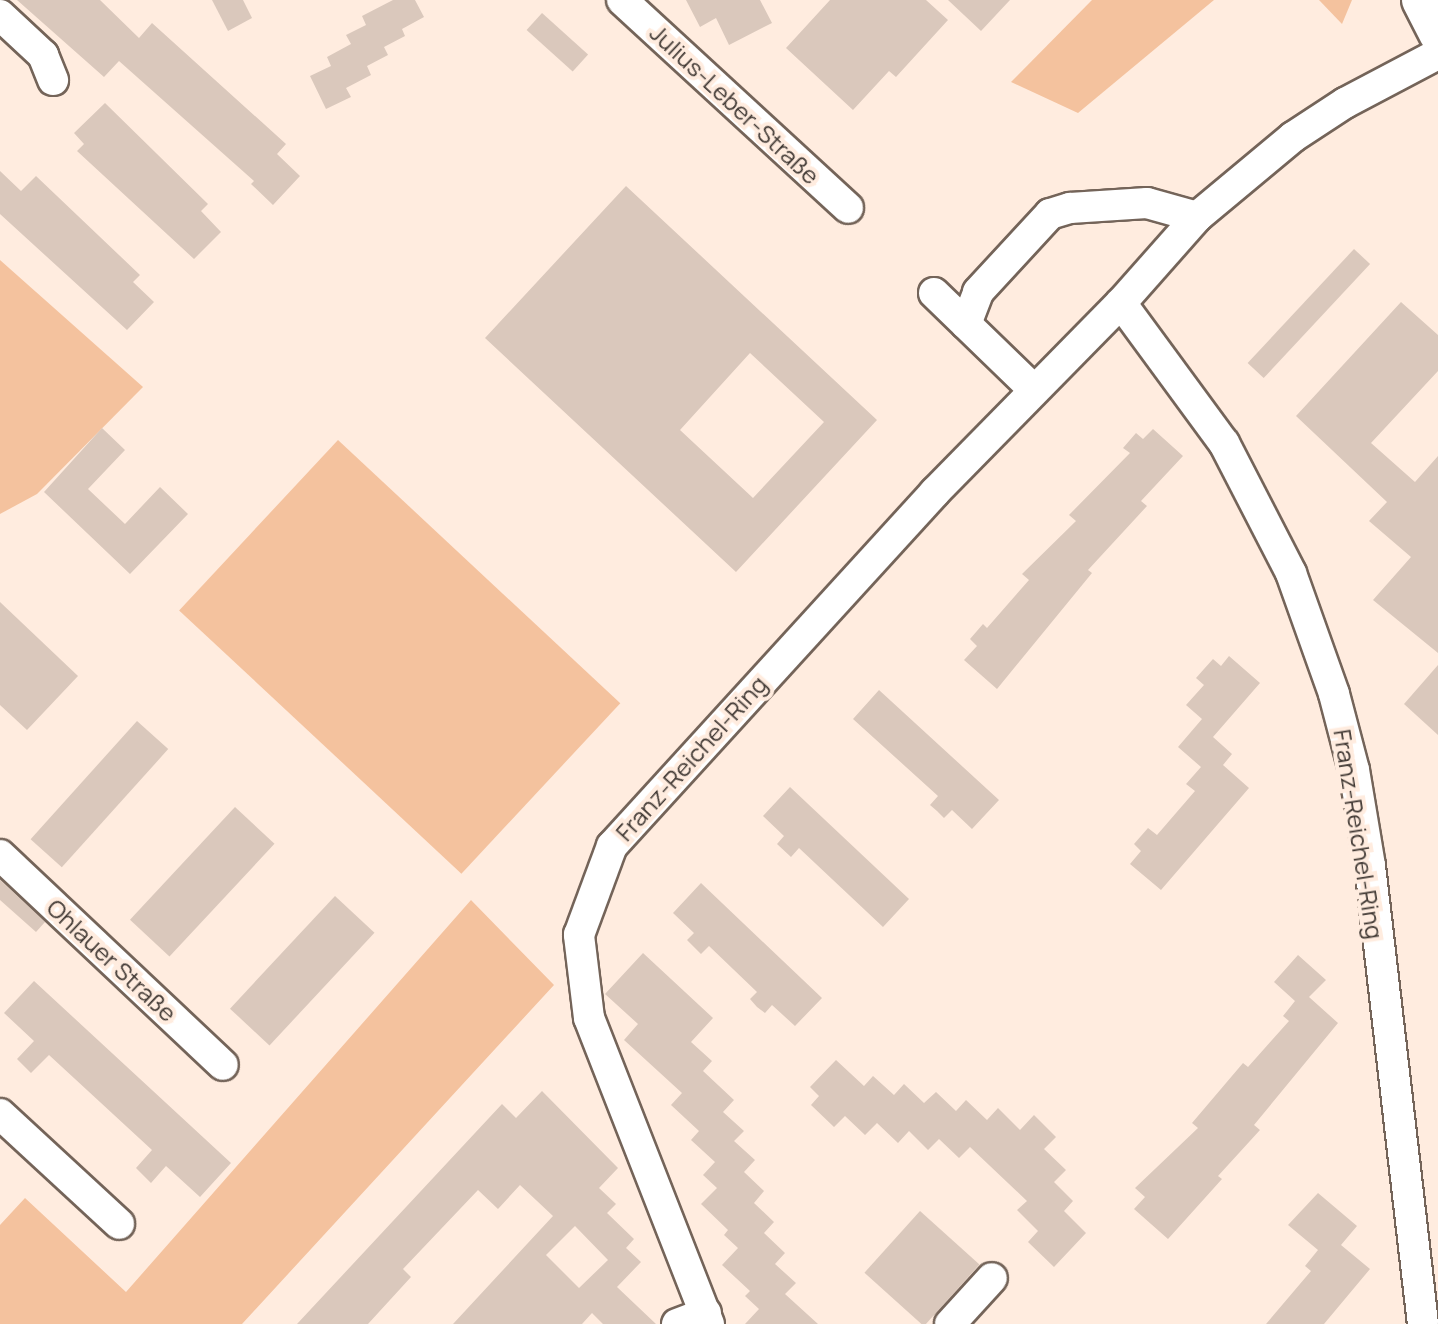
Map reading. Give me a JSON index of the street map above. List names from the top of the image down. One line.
{"streets":{"street":["Julius-Leber-Straße","Franz-Reichel-Ring","Ohlauer Straße"]}}
